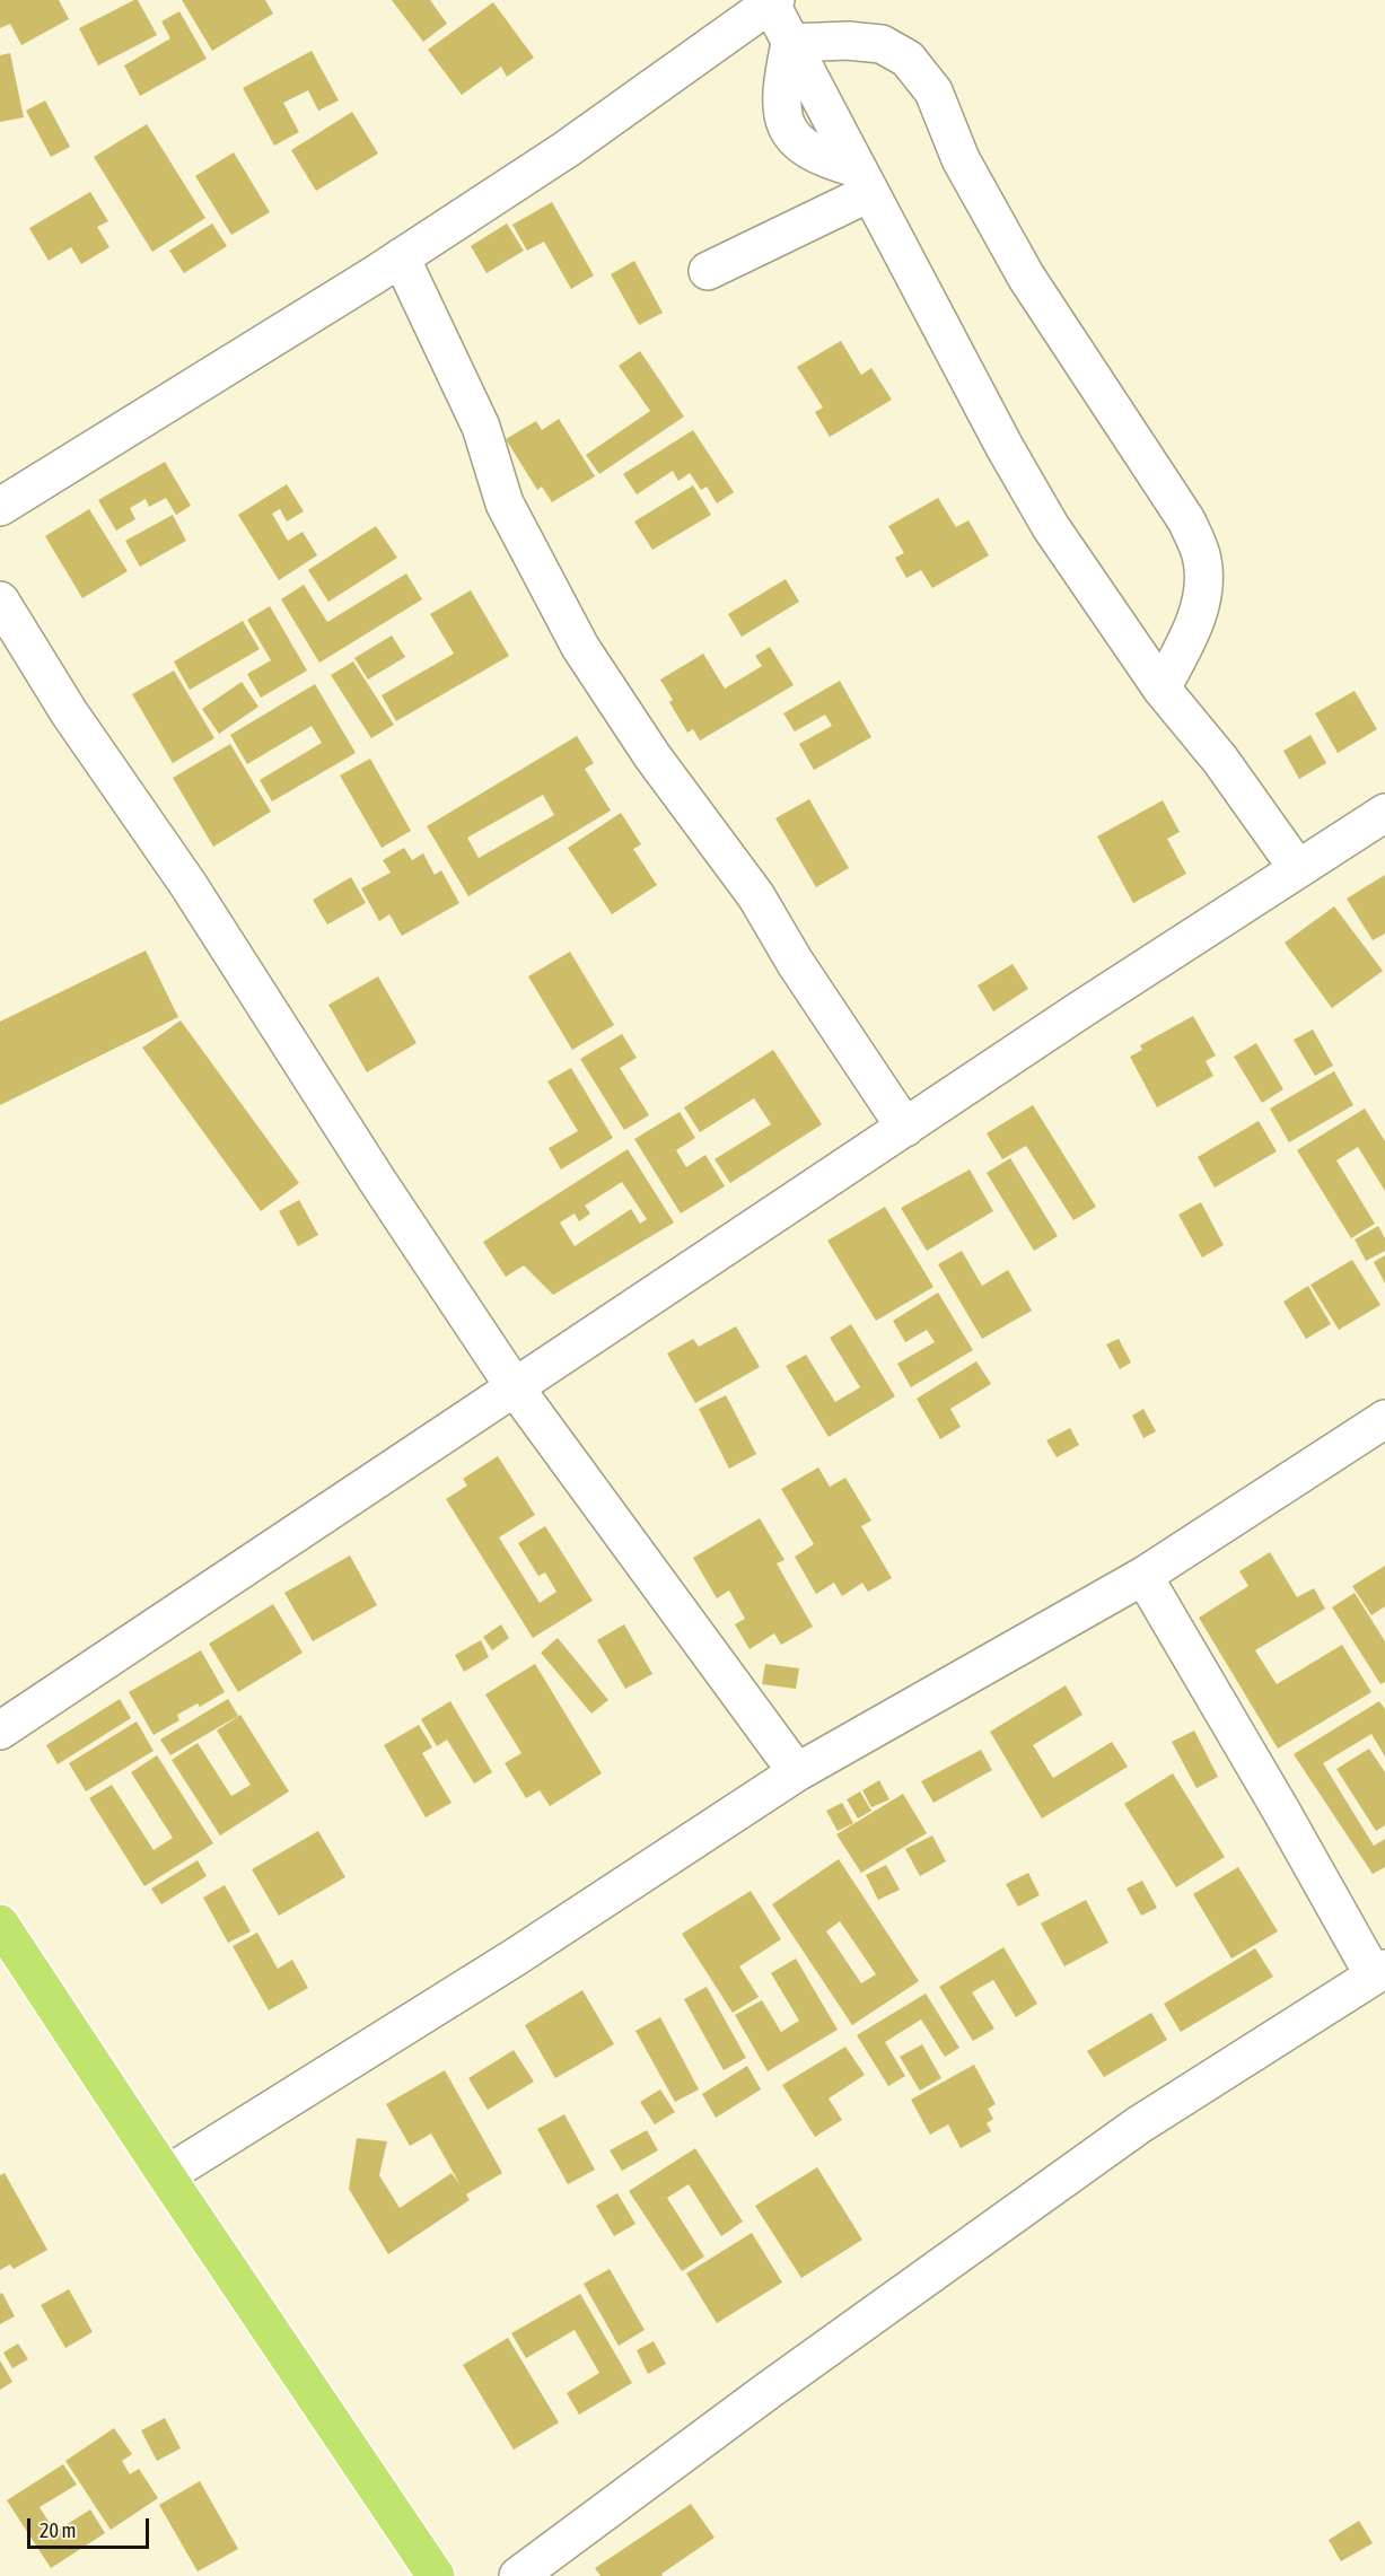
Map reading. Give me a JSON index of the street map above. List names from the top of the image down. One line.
{"scale_bar":"20 m"}
